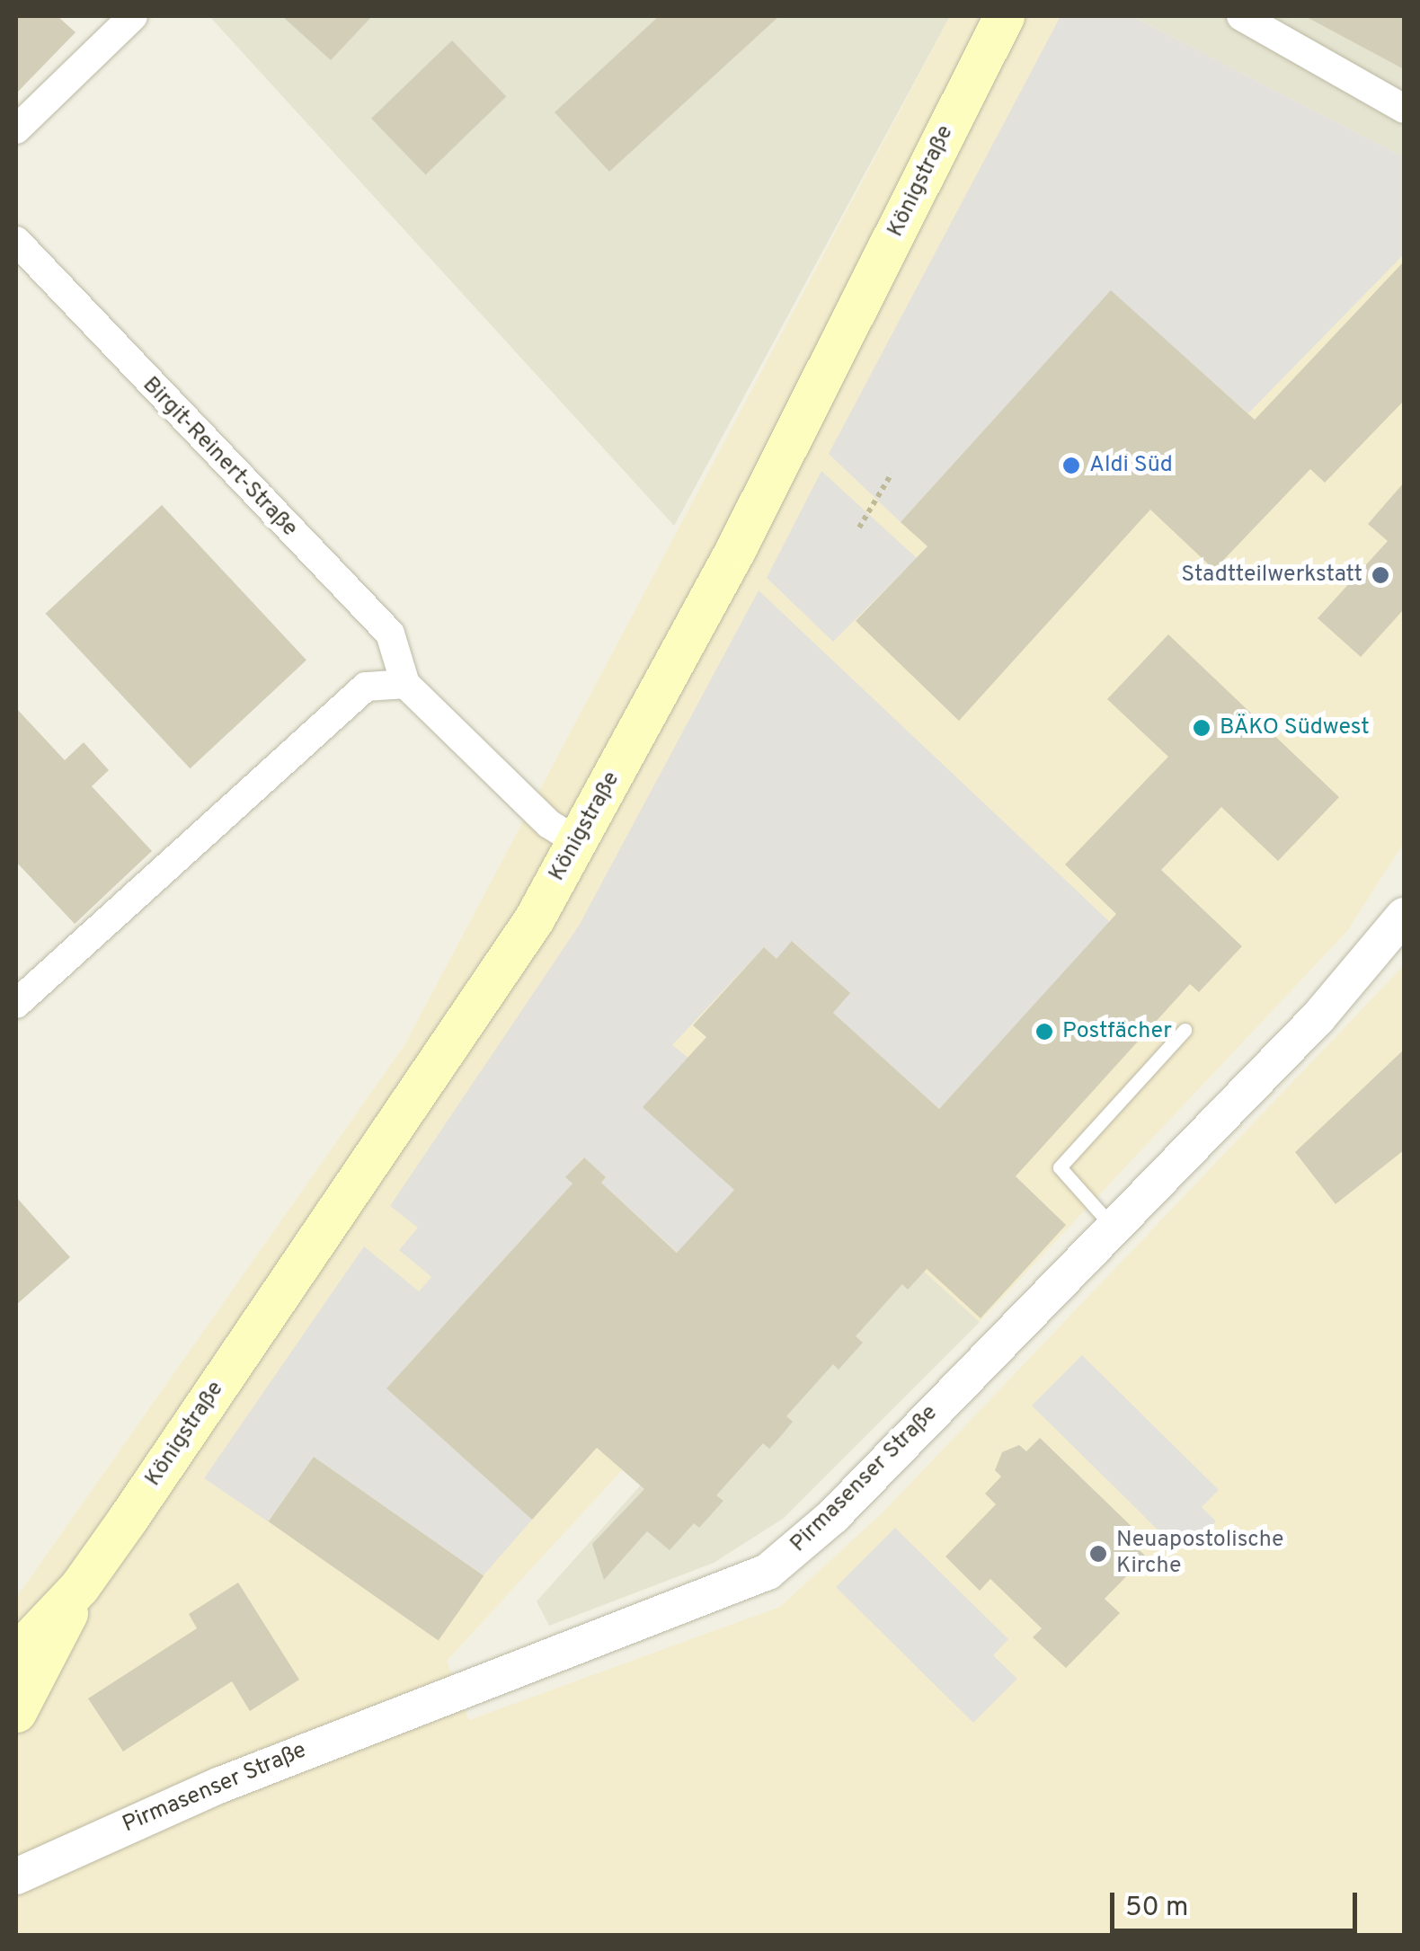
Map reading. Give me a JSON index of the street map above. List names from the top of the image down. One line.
{"streets":{"main road":["Königstraße"],"street":["Birgit-Reinert-Straße","Pirmasenser Straße"]},"crossings":[["Königstraße","Birgit-Reinert-Straße"]],"places":["Aldi Süd","Stadtteilwerkstatt","BÄKO Südwest","Postfächer","Neuapostolische Kirche"],"scale_bar":"50 m"}
